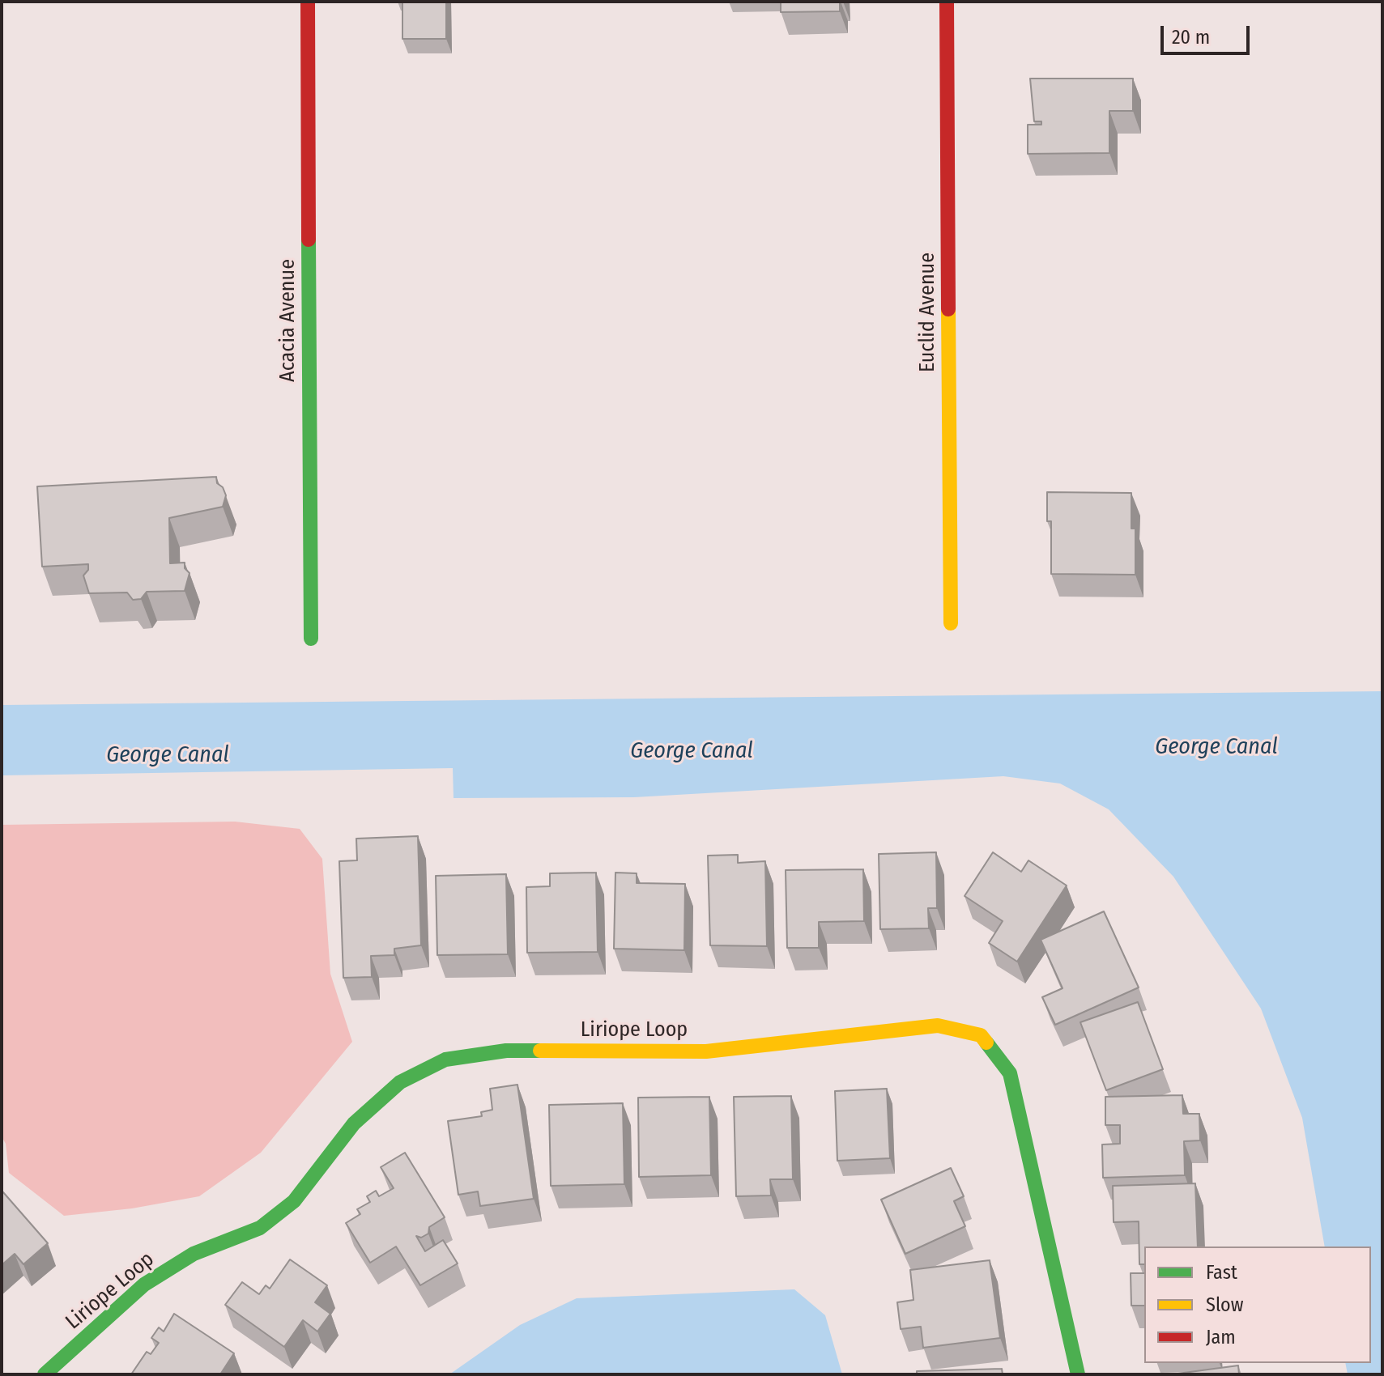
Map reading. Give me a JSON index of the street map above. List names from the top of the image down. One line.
{"streets":{"street":["Euclid Avenue","Acacia Avenue","Liriope Loop"]},"water":["George Canal"],"legend":["Fast","Slow","Jam"],"scale_bar":"20 m"}
